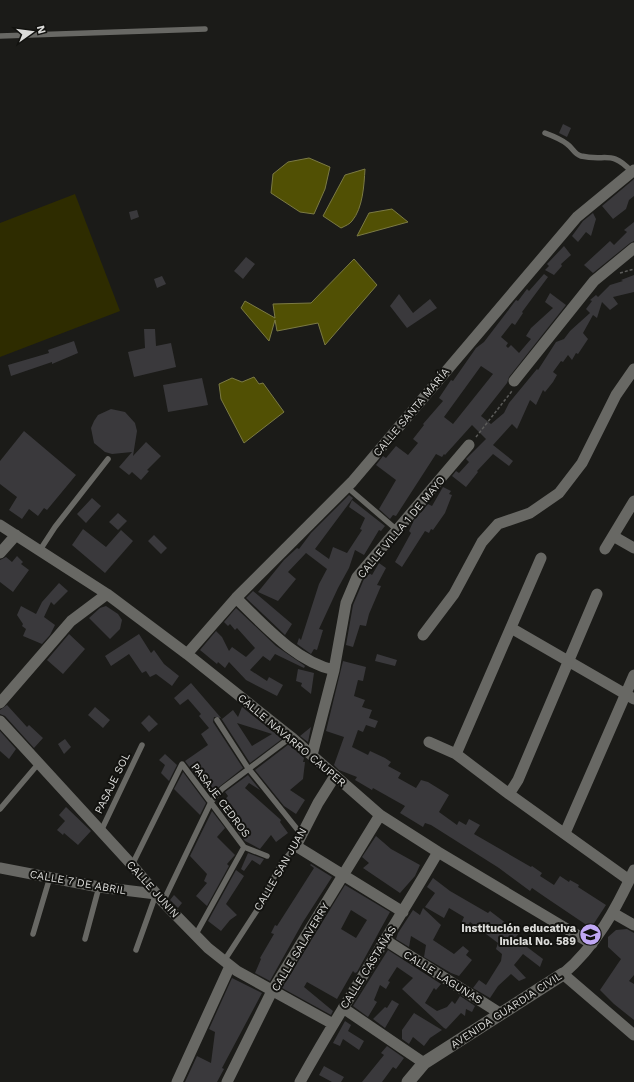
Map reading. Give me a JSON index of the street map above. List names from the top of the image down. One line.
{"streets":{"street":["CALLE SANTA MARÍA","CALLE VILLA 1 DE MAYO","CALLE NAVARRO CAUPER","CALLE SAN JUAN","CALLE 7 DE ABRIL","CALLE JUNIN","CALLE SALAVERRY","CALLE CASTAÑAS","CALLE LAGUNAS","AVENIDA GUARDIA CIVIL"],"lane":["PASAJE SOL","PASAJE CEDROS"]},"crossings":[["CALLE SANTA MARÍA","CALLE NAVARRO CAUPER"],["CALLE VILLA 1 DE MAYO","CALLE NAVARRO CAUPER"],["CALLE NAVARRO CAUPER","CALLE SAN JUAN"],["CALLE NAVARRO CAUPER","CALLE SALAVERRY"],["CALLE NAVARRO CAUPER","CALLE CASTAÑAS"],["CALLE NAVARRO CAUPER","AVENIDA GUARDIA CIVIL"],["PASAJE SOL","CALLE JUNIN"],["PASAJE CEDROS","CALLE JUNIN"],["CALLE SAN JUAN","CALLE JUNIN"],["CALLE 7 DE ABRIL","CALLE JUNIN"],["CALLE JUNIN","CALLE SALAVERRY"],["CALLE JUNIN","CALLE CASTAÑAS"],["CALLE CASTAÑAS","CALLE LAGUNAS"],["CALLE LAGUNAS","AVENIDA GUARDIA CIVIL"]],"places":{"school or university":["Institución educativa inicial No. 589"]},"north":"right"}
